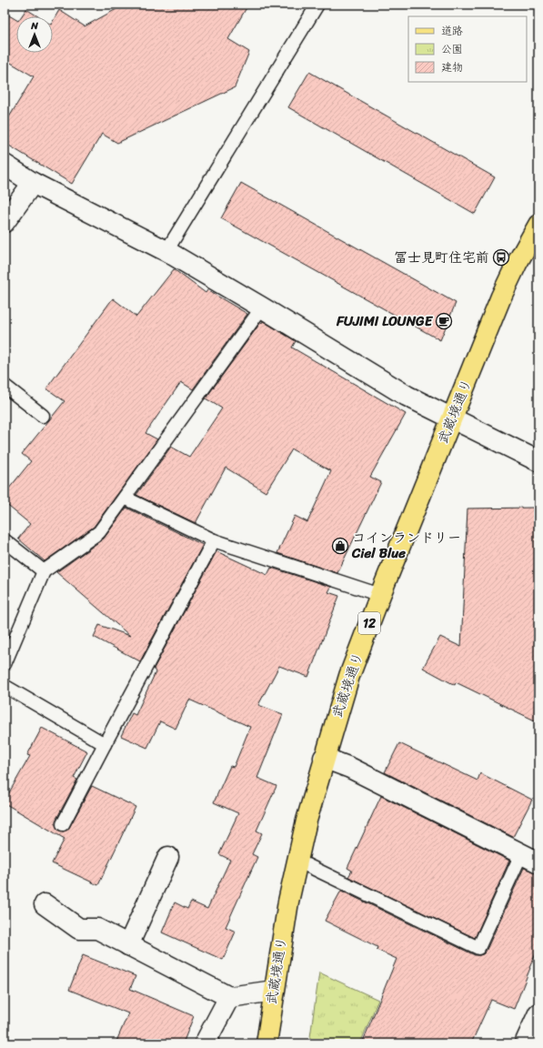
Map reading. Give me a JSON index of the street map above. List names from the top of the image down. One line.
{"streets":{"main road":["武蔵境通り","12"]},"places":{"bus stop":["冨士見町住宅前"],"cafe":["FUJIMI LOUNGE"],"shop":["コインランドリー Ciel Blue"]},"legend":["道路","公園","建物"],"north":"top"}
